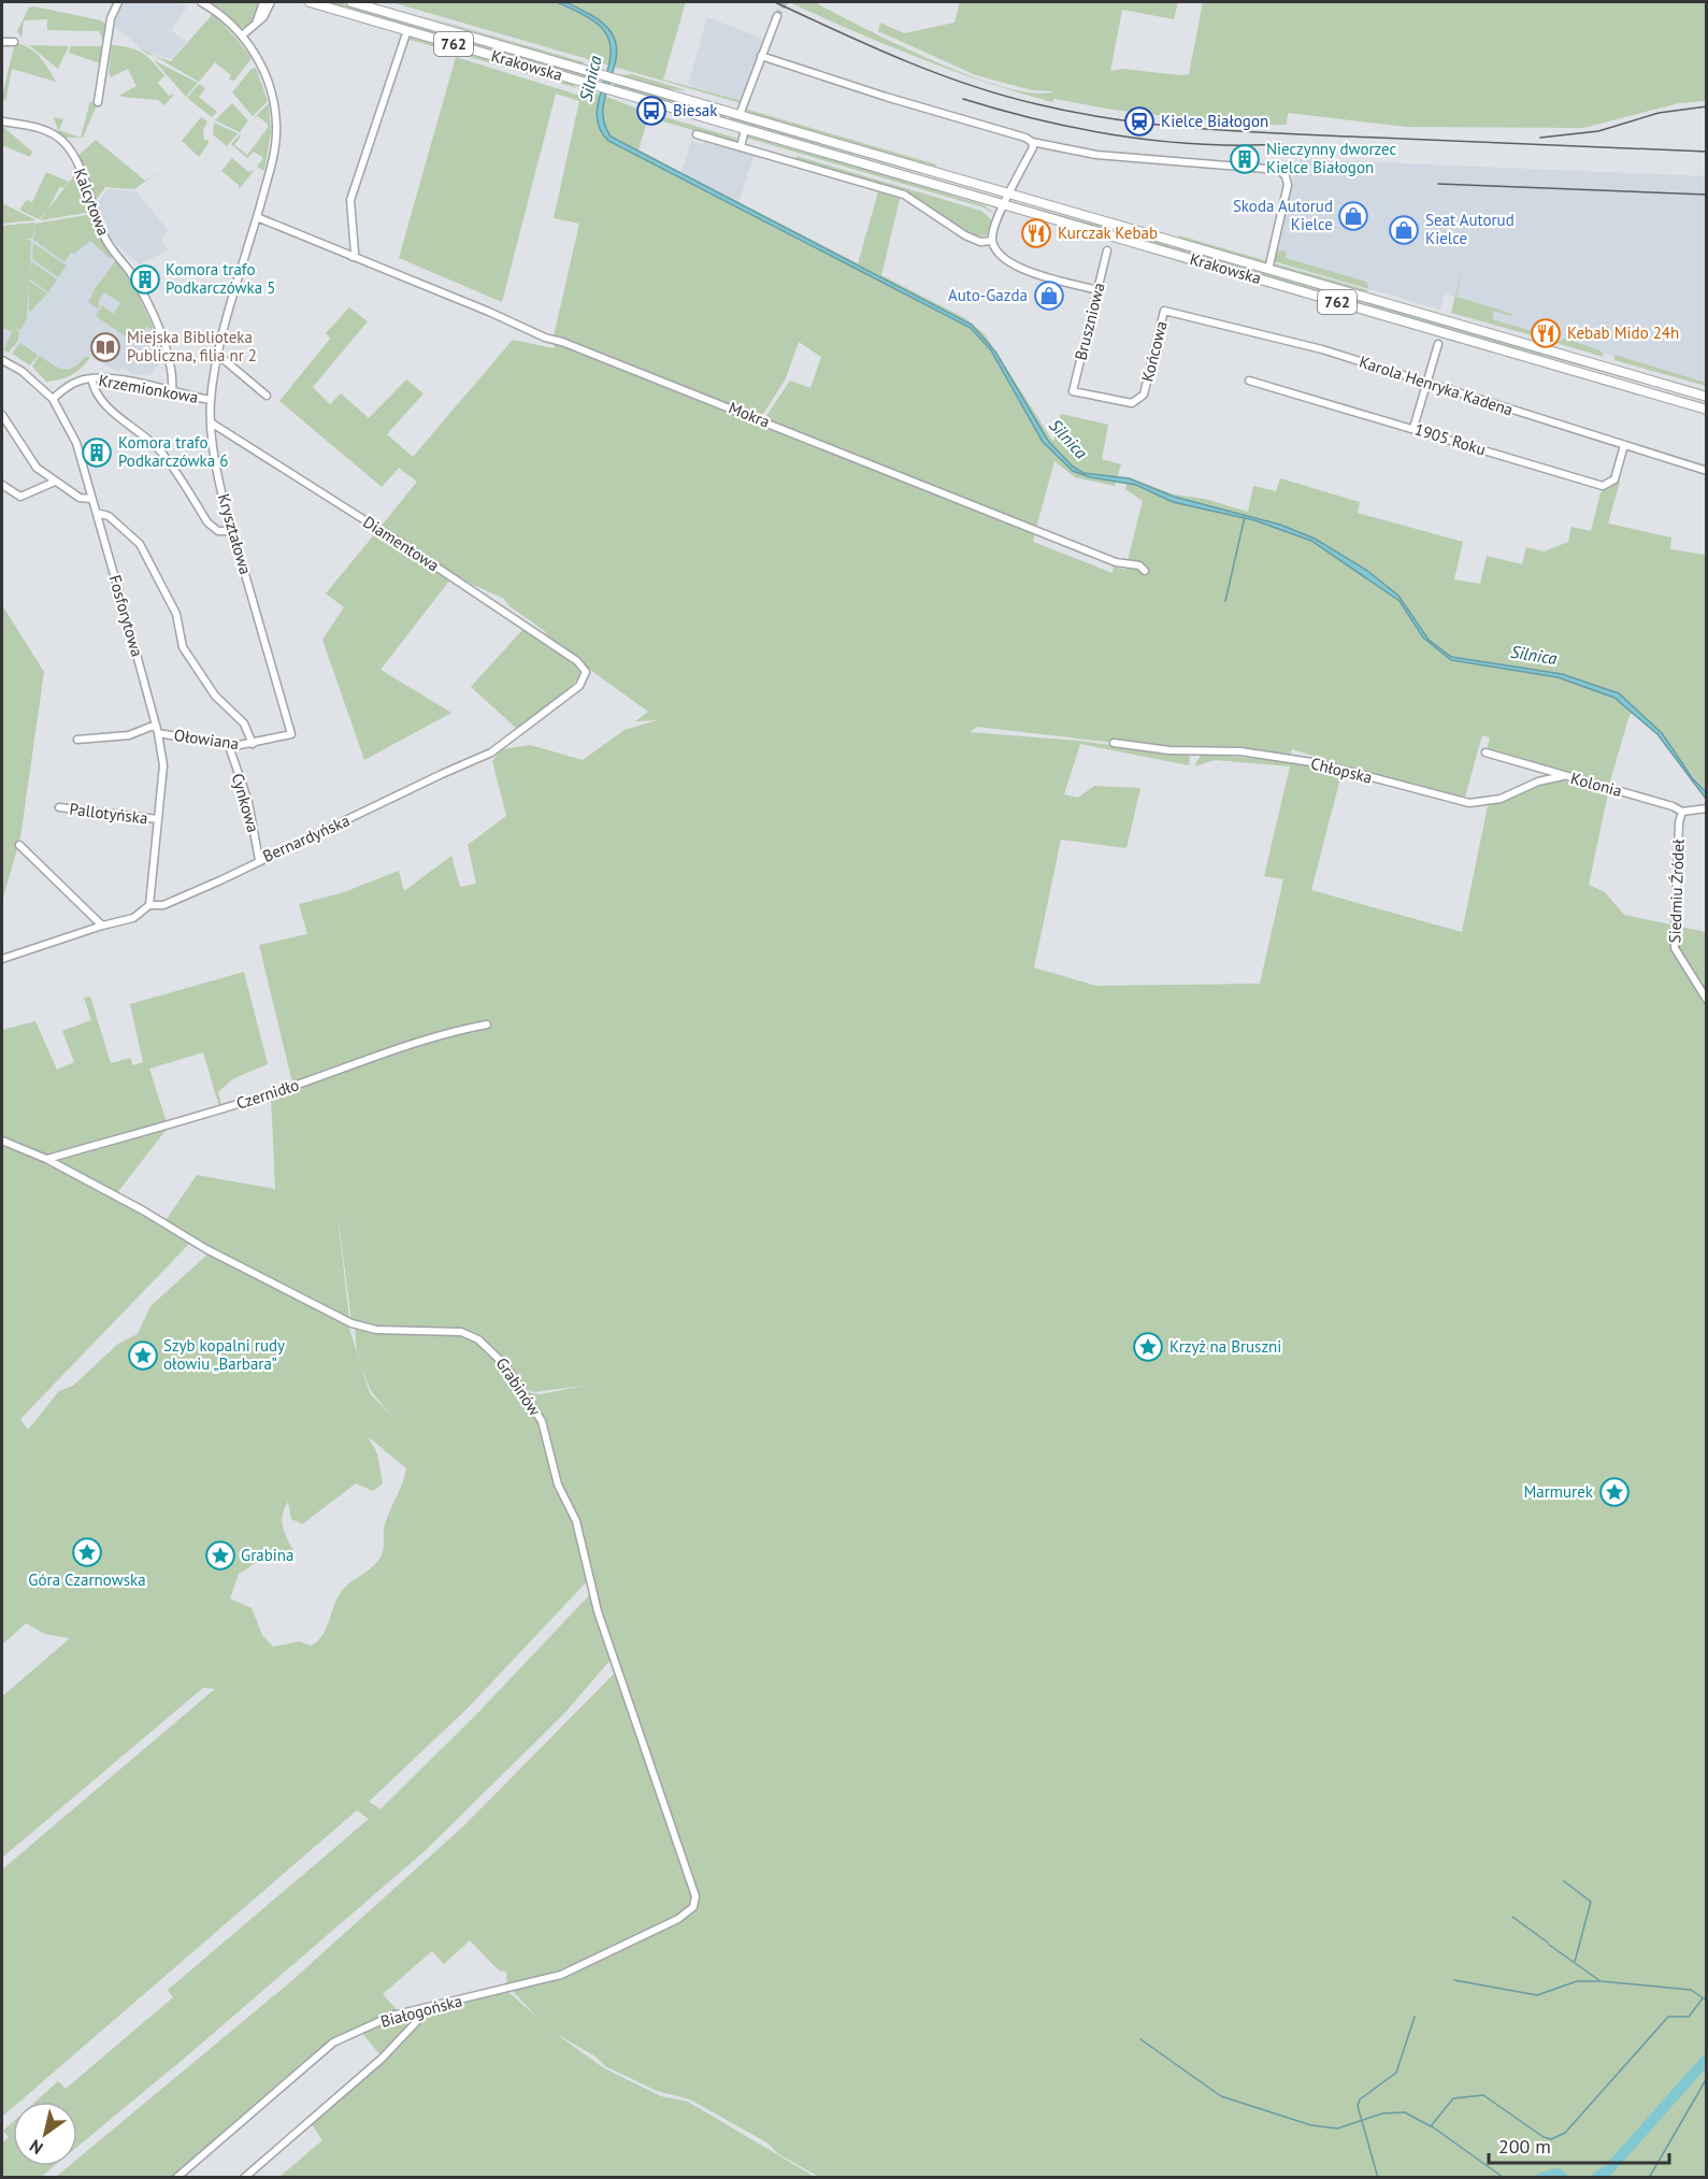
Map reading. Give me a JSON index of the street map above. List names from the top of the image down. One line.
{"streets":{"main road":["762","Krakowska"],"street":["Kalcytowa","Bruszniowa","Końcowa","Karola Henryka Kadena","Krzemionkowa","Mokra","1905 Roku","Kryształowa","Diamentowa","Fosforytowa","Ołowiana","Chłopska","Kolonia","Cynkowa","Pallotyńska","Bernardyńska","Siedmiu Źródeł","Czernidło","Grabinów","Białogońska"]},"crossings":[["Kalcytowa","Krzemionkowa"],["Bruszniowa","Końcowa"],["Końcowa","Karola Henryka Kadena"],["Karola Henryka Kadena","1905 Roku"],["Krzemionkowa","Kryształowa"],["Krzemionkowa","Fosforytowa"],["Mokra","Kryształowa"],["Kryształowa","Diamentowa"],["Kryształowa","Ołowiana"],["Diamentowa","Bernardyńska"],["Fosforytowa","Ołowiana"],["Fosforytowa","Pallotyńska"],["Fosforytowa","Bernardyńska"],["Ołowiana","Cynkowa"],["Chłopska","Kolonia"],["Kolonia","Siedmiu Źródeł"],["Cynkowa","Bernardyńska"],["Czernidło","Grabinów"],["Grabinów","Białogońska"]],"water":["Silnica"],"places":{"bus stop":["Biesak"],"station":["Kielce Białogon"],"building":["Nieczynny dworzec Kielce Białogon","Komora trafo Podkarczówka 5","Komora trafo Podkarczówka 6"],"shop":["Skoda Autorud Kielce","Seat Autorud Kielce","Auto-Gazda"],"restaurant":["Kurczak Kebab","Kebab Mido 24h"],"library":["Miejska Biblioteka Publiczna, filia nr 2"],"place":["Krzyż na Bruszni","Szyb kopalni rudy ołowiu „Barbara”","Marmurek","Góra Czarnowska","Grabina"]},"scale_bar":"200 m","north":"bottom left"}
